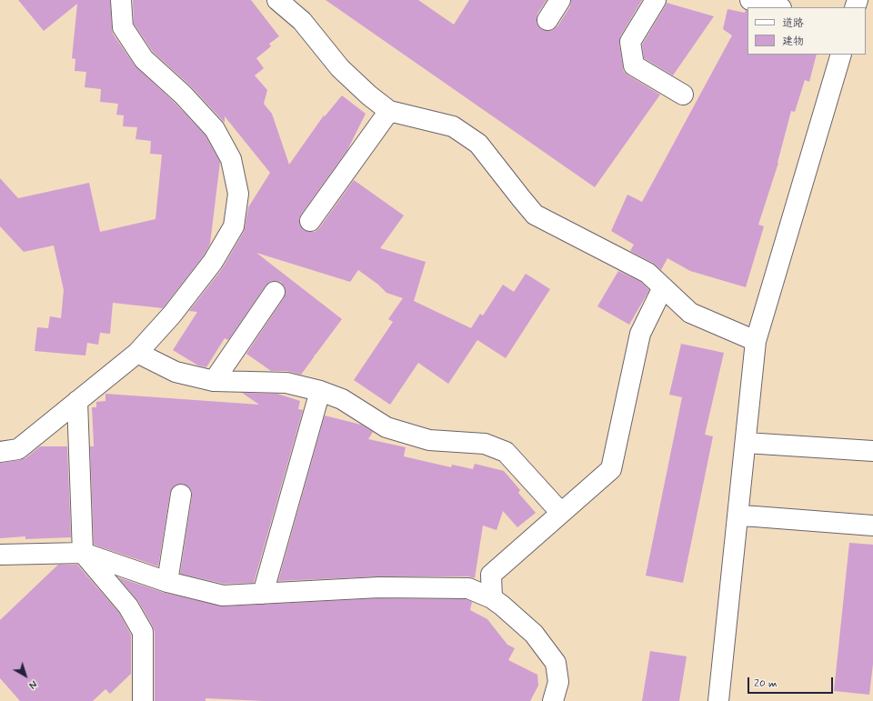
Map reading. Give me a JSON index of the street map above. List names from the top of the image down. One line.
{"legend":["道路","建物"],"scale_bar":"20 m","north":"bottom right"}
